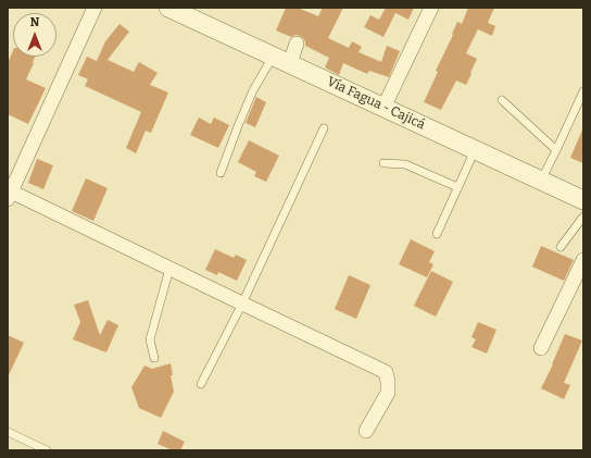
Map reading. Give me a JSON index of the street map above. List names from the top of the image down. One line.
{"streets":{"street":["Vía Fagua - Cajicá"]},"north":"top"}
